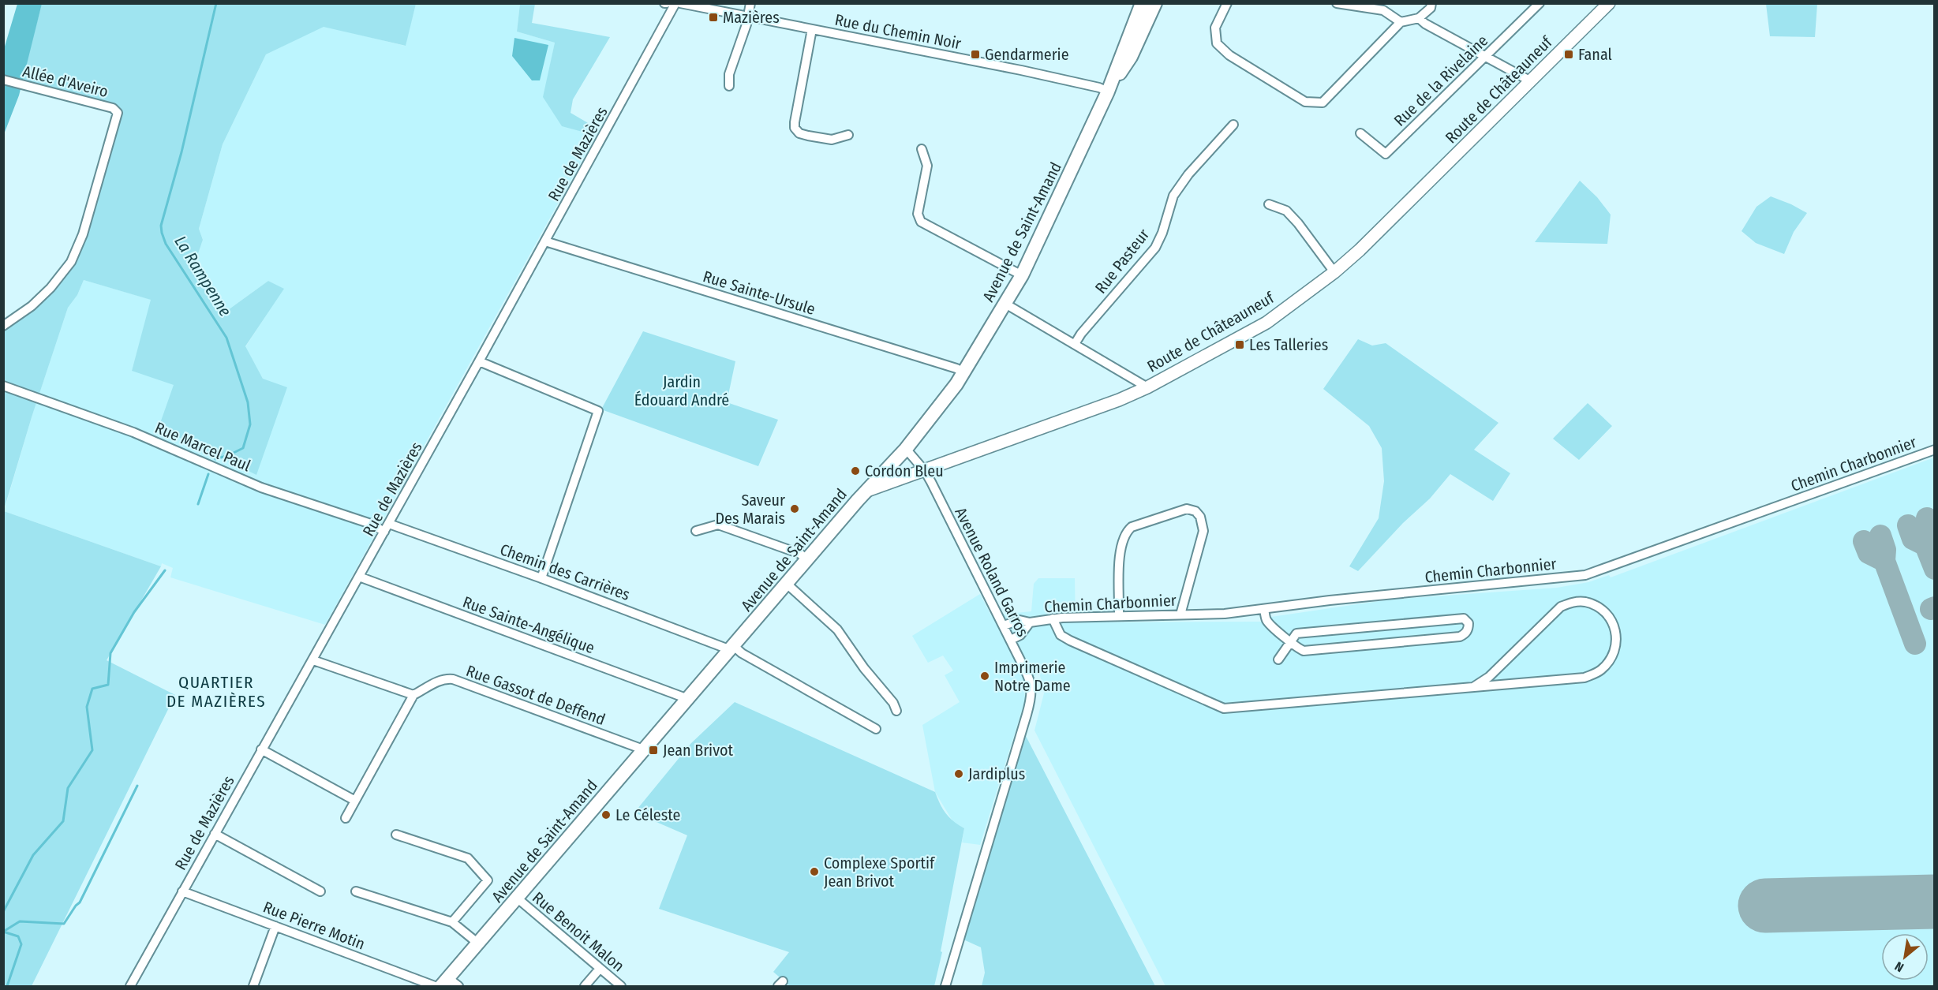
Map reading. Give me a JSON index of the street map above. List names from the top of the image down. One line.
{"streets":{"main road":["Route de Châteauneuf","Avenue de Saint-Amand"],"street":["Rue du Chemin Noir","Rue de la Rivelaine","Allée d'Aveiro","Rue de Mazières","Rue Pasteur","Rue Sainte-Ursule","Rue Marcel Paul","Chemin Charbonnier","Chemin des Carrières","Avenue Roland Garros","Rue Sainte-Angélique","Rue Gassot de Deffend","Rue Pierre Motin","Rue Benoit Malon"]},"crossings":[["Rue du Chemin Noir","Avenue de Saint-Amand"],["Route de Châteauneuf","Avenue de Saint-Amand"],["Route de Châteauneuf","Avenue Roland Garros"],["Rue de Mazières","Rue Sainte-Ursule"],["Rue de Mazières","Rue Marcel Paul"],["Rue de Mazières","Chemin des Carrières"],["Rue de Mazières","Rue Sainte-Angélique"],["Rue de Mazières","Rue Pierre Motin"],["Avenue de Saint-Amand","Rue Sainte-Ursule"],["Avenue de Saint-Amand","Chemin des Carrières"],["Avenue de Saint-Amand","Avenue Roland Garros"],["Avenue de Saint-Amand","Rue Sainte-Angélique"],["Avenue de Saint-Amand","Rue Gassot de Deffend"],["Avenue de Saint-Amand","Rue Benoit Malon"],["Rue Marcel Paul","Chemin des Carrières"],["Chemin Charbonnier","Avenue Roland Garros"]],"districts":["QUARTIER DE MAZIÈRES"],"water":["La Rampenne"],"parks":["Jardin Édouard André"],"places":{"transit":["Mazières","Gendarmerie","Fanal","Les Talleries","Jean Brivot"],"other":["Cordon Bleu","Saveur Des Marais","Imprimerie Notre Dame","Jardiplus","Le Céleste","Complexe Sportif Jean Brivot"]},"north":"bottom left"}
